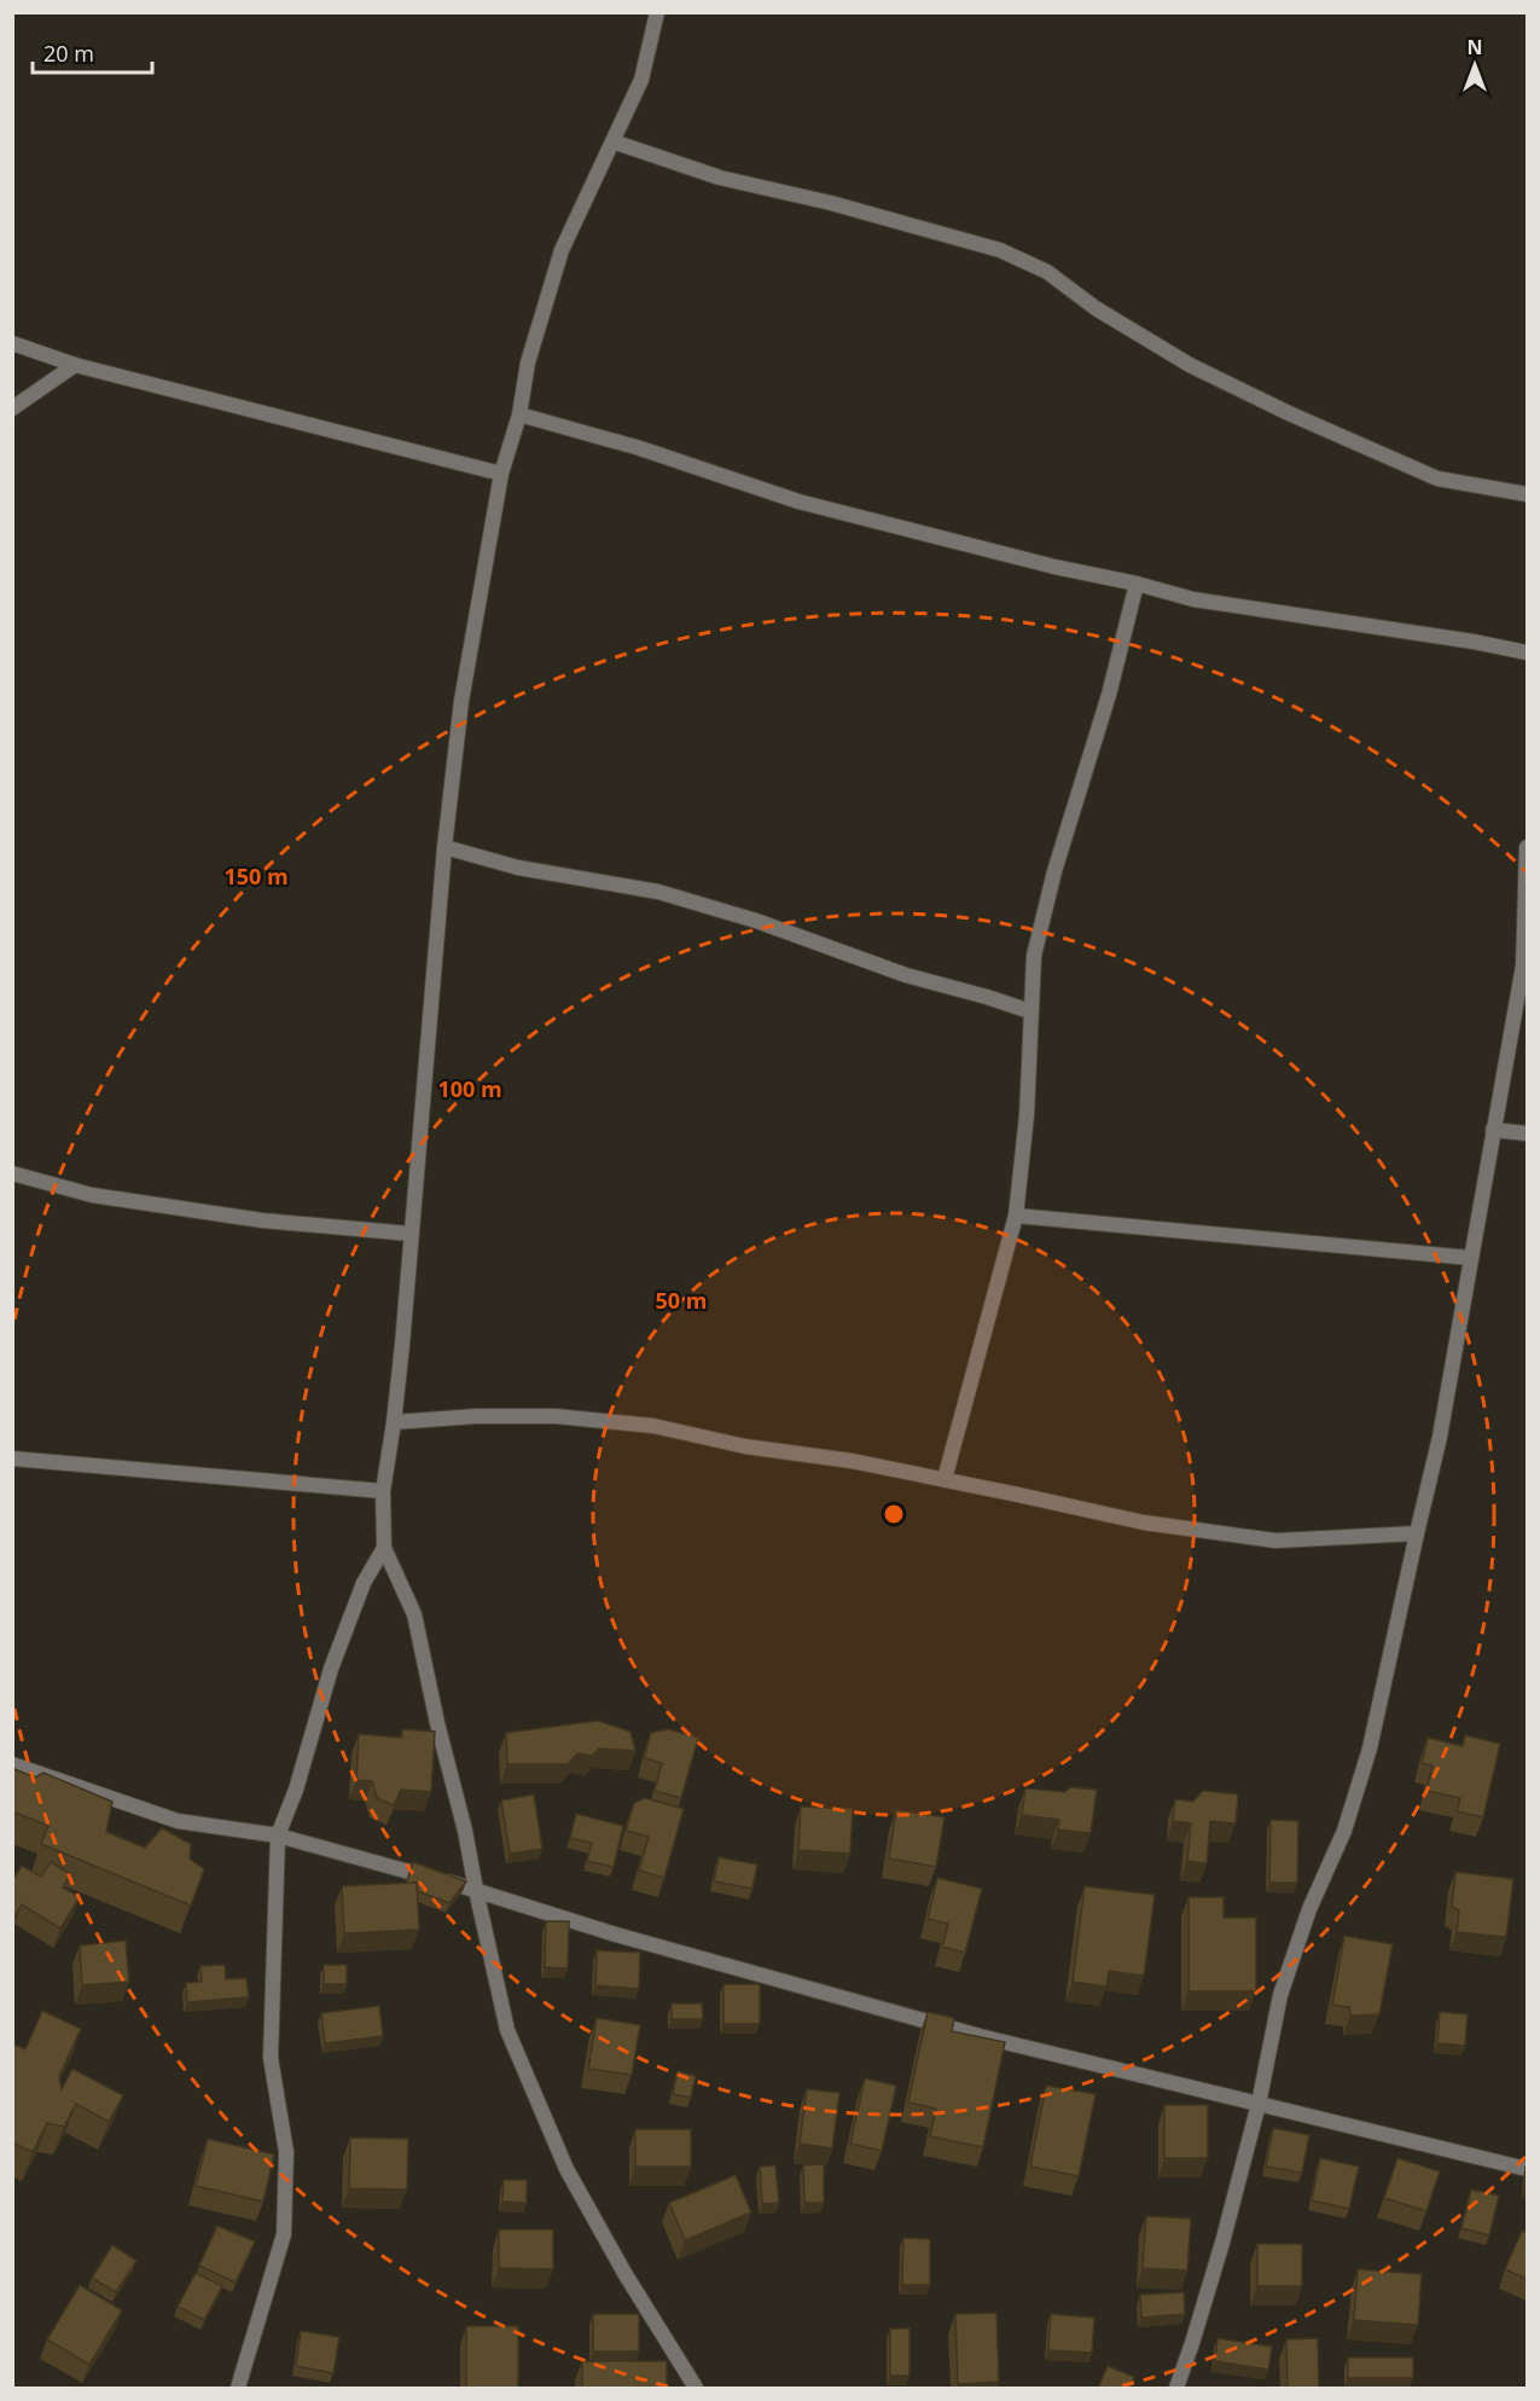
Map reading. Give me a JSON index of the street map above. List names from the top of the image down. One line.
{"scale_bar":"20 m","north":"top","rings":["150 m","100 m","50 m"]}
